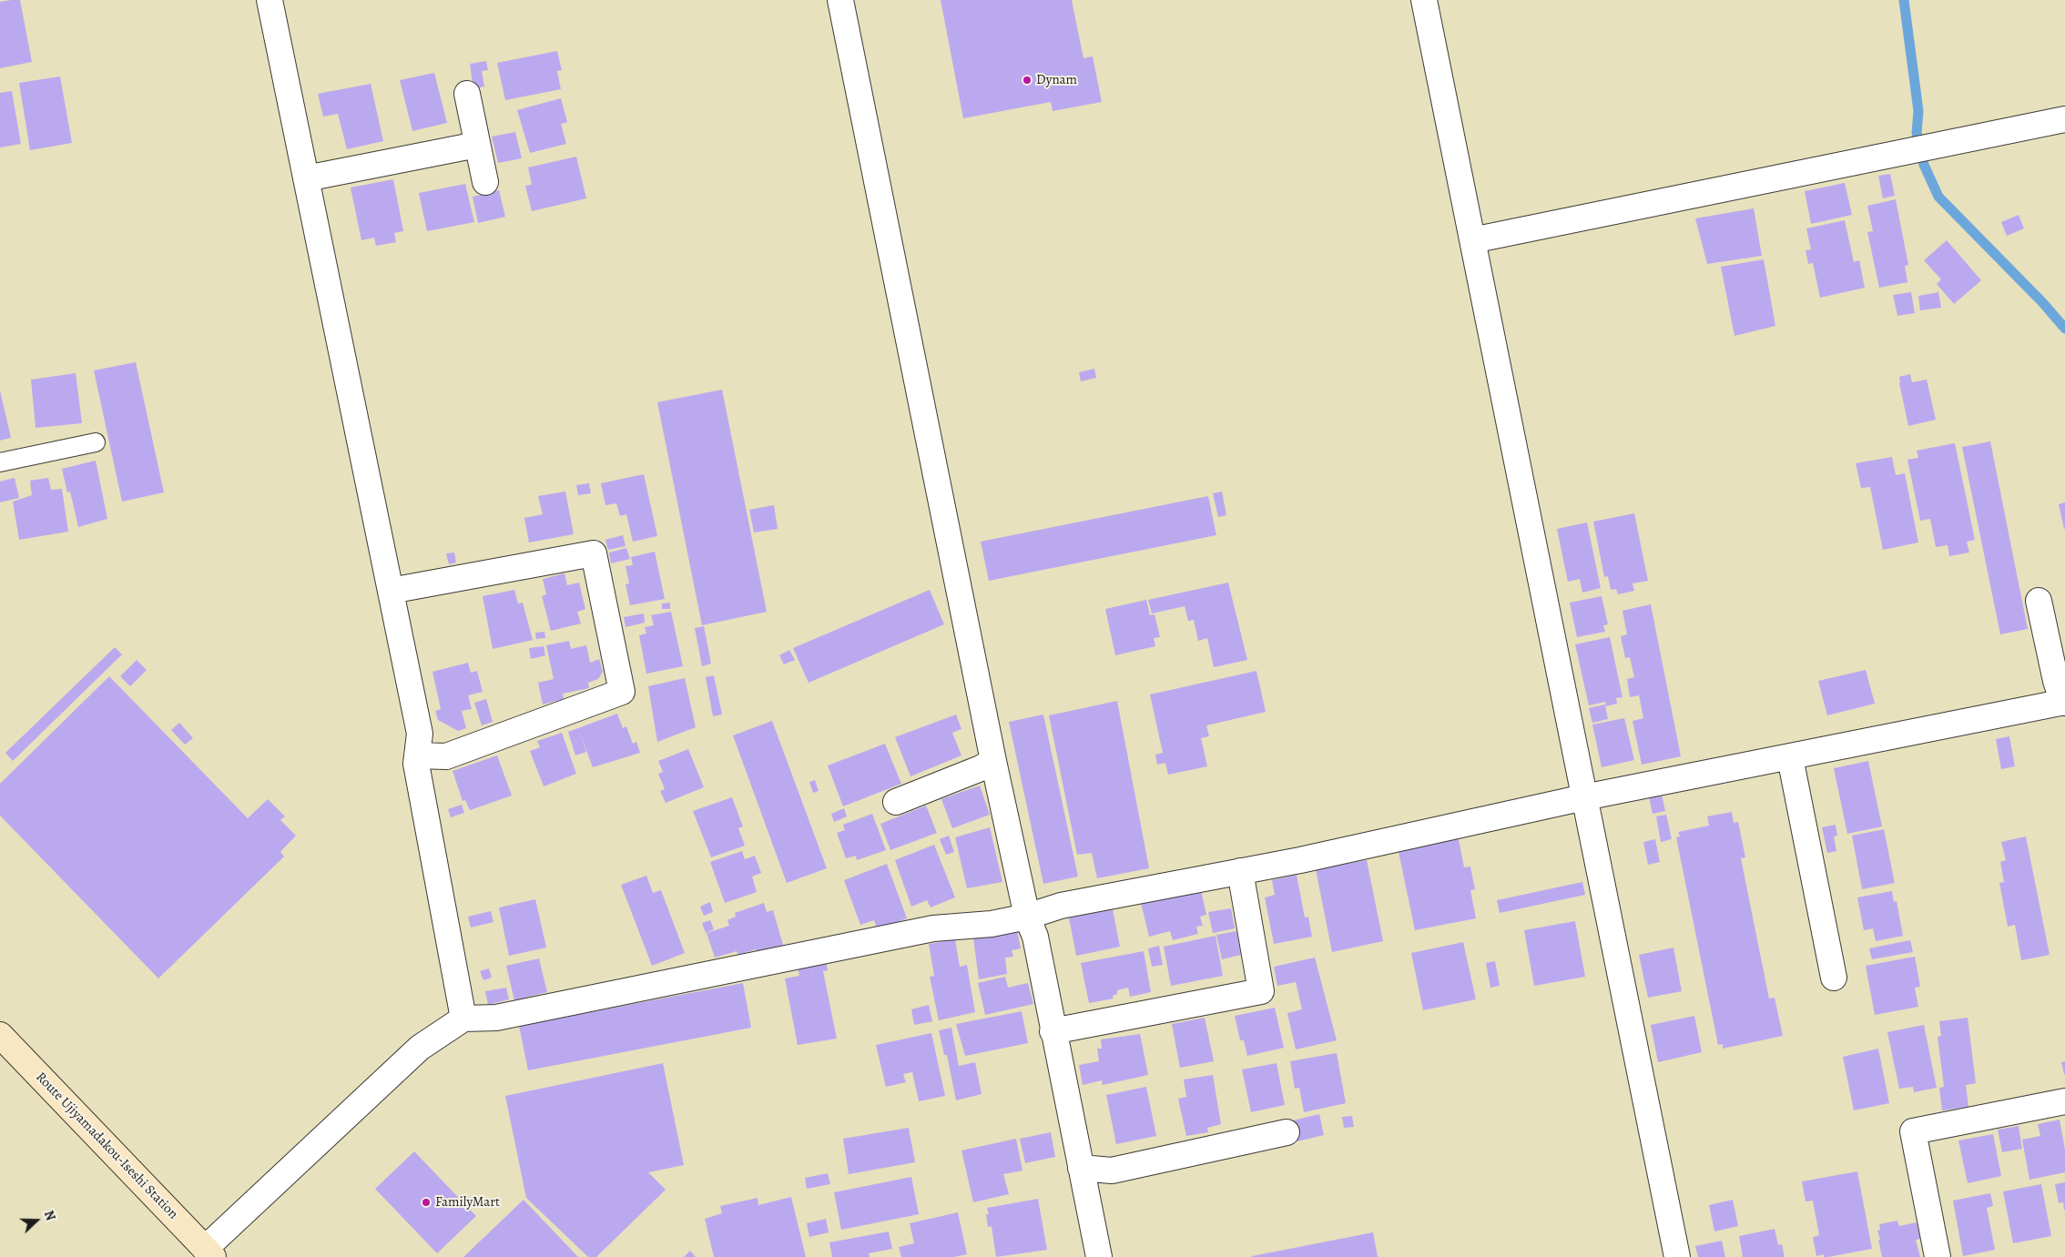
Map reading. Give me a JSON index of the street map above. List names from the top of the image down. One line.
{"streets":{"main road":["Route Ujiyamadakou-Iseshi Station"]},"places":["Dynam","FamilyMart"],"north":"right"}
